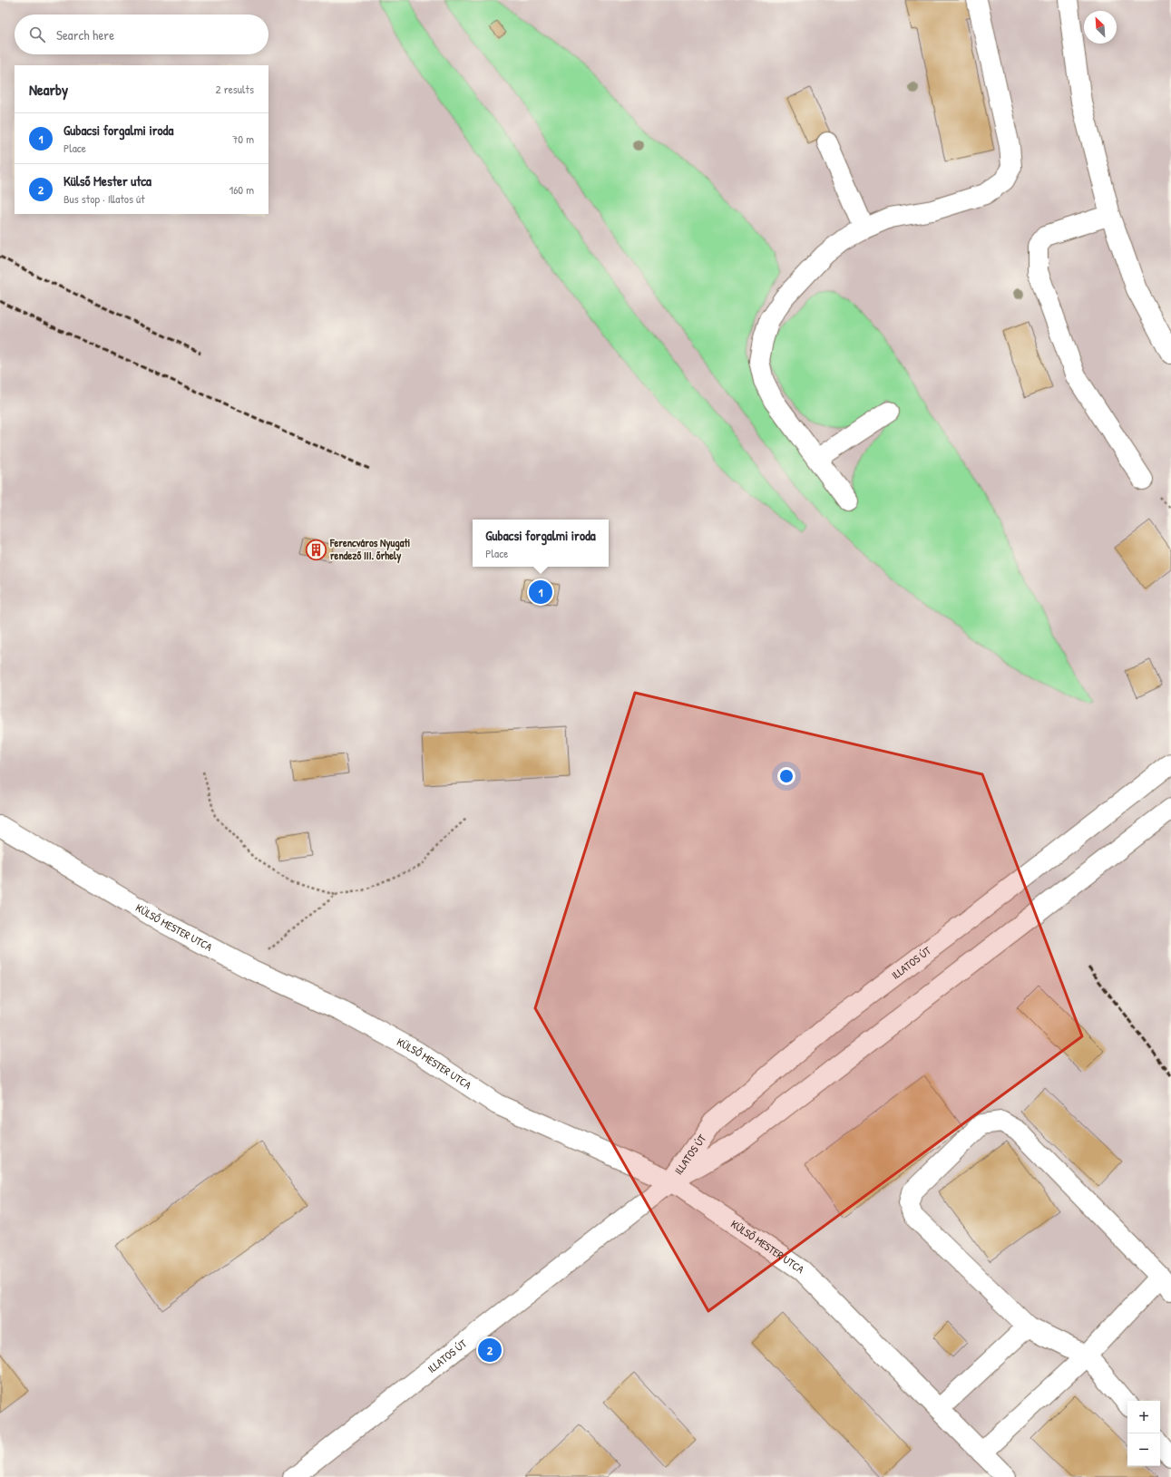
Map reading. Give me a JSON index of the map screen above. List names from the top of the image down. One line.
{"streets":{"street":["KÜLSŐ MESTER UTCA","ILLATOS ÚT"]},"crossings":[["KÜLSŐ MESTER UTCA","ILLATOS ÚT"]],"places":{"building":["Ferencváros Nyugati rendező III. őrhely"]},"north":"top left","page":{"search":"Search here","heading":["Nearby","2 results"],"list":[{"mark":"1","name":"Gubacsi forgalmi iroda","note":"Place","value":"70 m"},{"mark":"2","name":"Külső Mester utca","note":"Bus stop · Illatos út","value":"160 m"}],"popup":["Gubacsi forgalmi iroda","Place"],"pins":["1","2"],"map_buttons":["+","−"]}}
